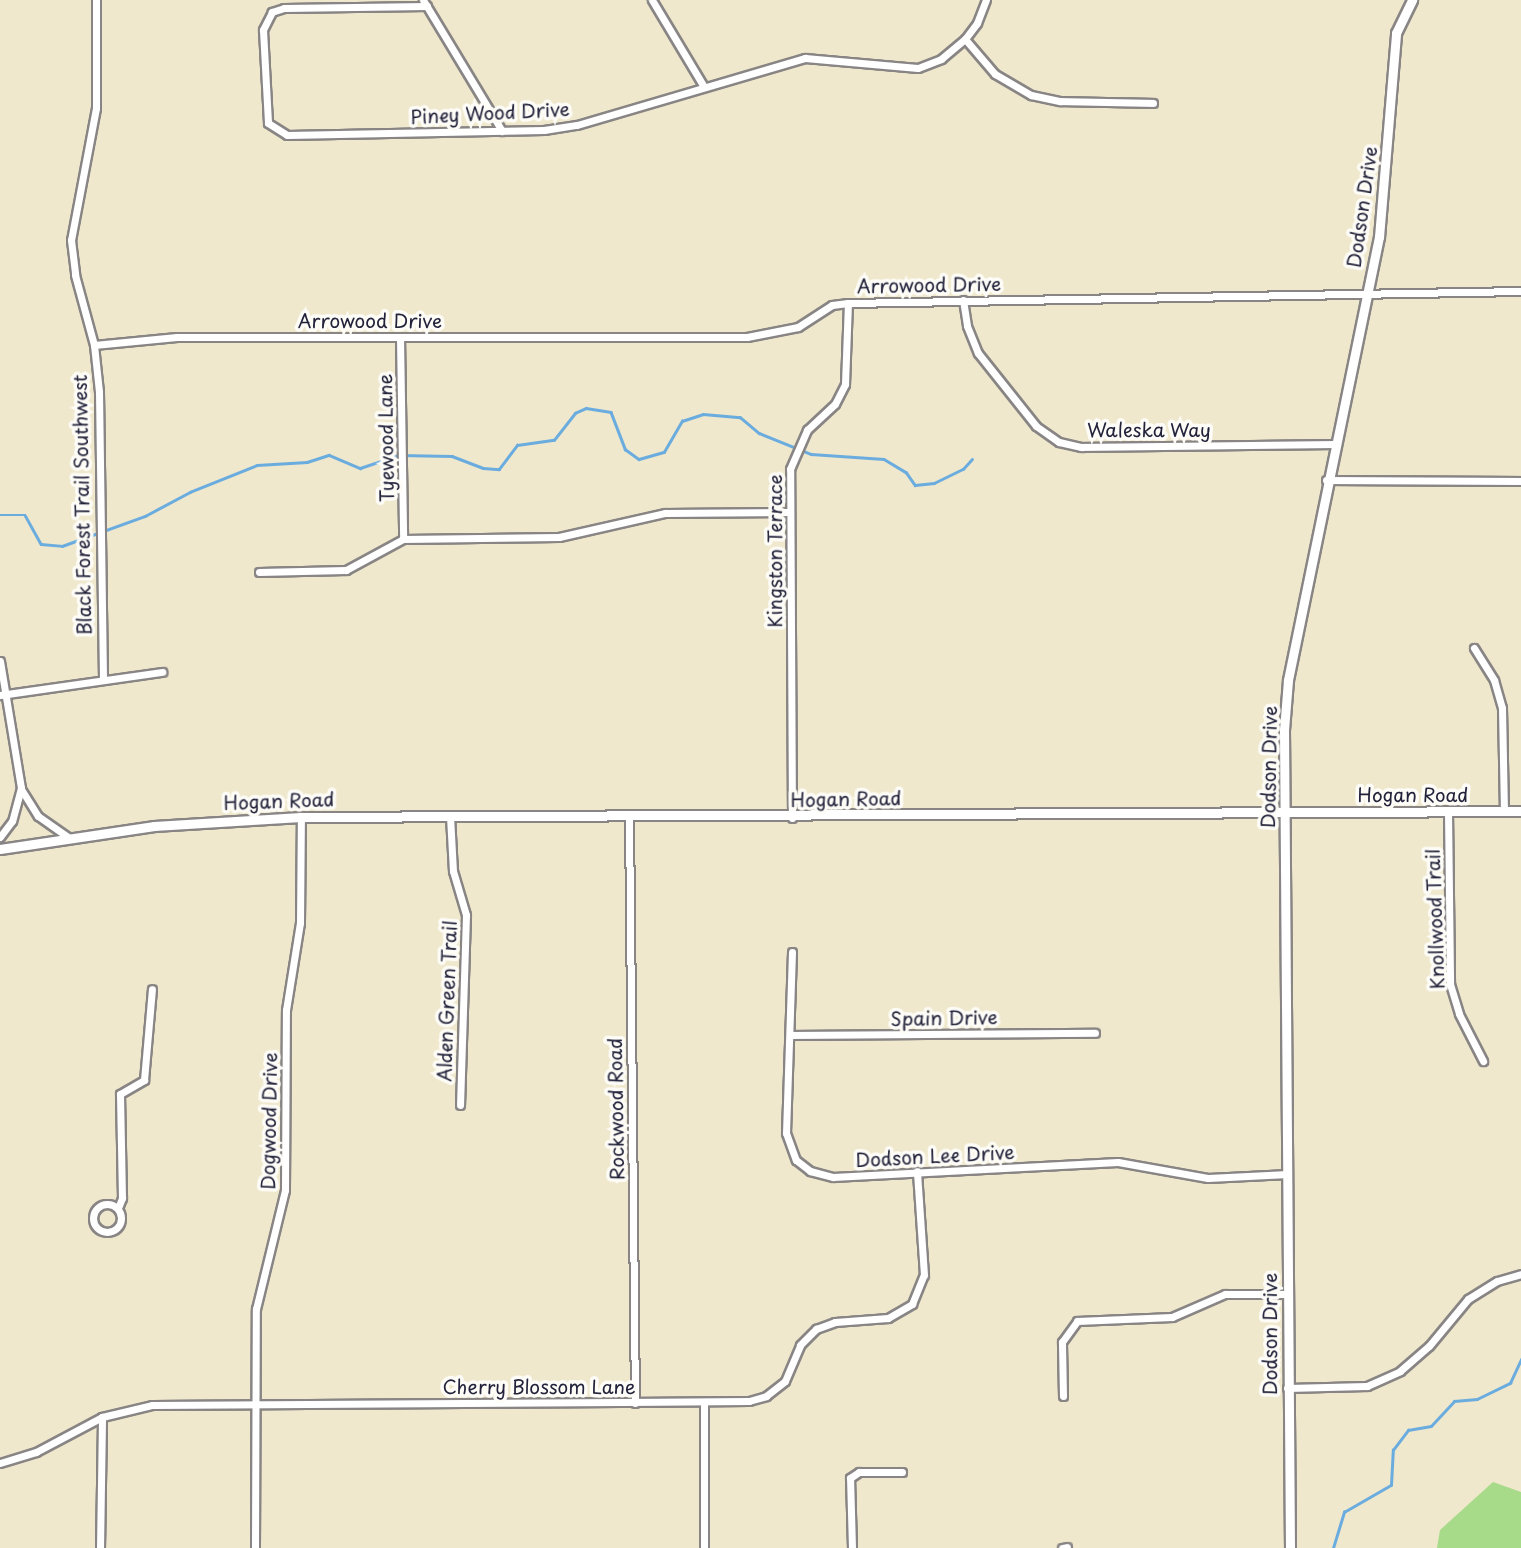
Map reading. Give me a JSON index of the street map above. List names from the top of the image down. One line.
{"streets":{"street":["Piney Wood Drive","Dodson Drive","Arrowood Drive","Waleska Way","Tyewood Lane","Black Forest Trail Southwest","Kingston Terrace","Hogan Road","Knollwood Trail","Alden Green Trail","Spain Drive","Rockwood Road","Dogwood Drive","Dodson Lee Drive","Cherry Blossom Lane"]},"crossings":[["Dodson Drive","Arrowood Drive"],["Dodson Drive","Waleska Way"],["Dodson Drive","Hogan Road"],["Dodson Drive","Dodson Lee Drive"],["Arrowood Drive","Waleska Way"],["Arrowood Drive","Tyewood Lane"],["Arrowood Drive","Black Forest Trail Southwest"],["Arrowood Drive","Kingston Terrace"],["Kingston Terrace","Hogan Road"],["Hogan Road","Knollwood Trail"],["Hogan Road","Alden Green Trail"],["Hogan Road","Rockwood Road"],["Hogan Road","Dogwood Drive"],["Spain Drive","Dodson Lee Drive"],["Rockwood Road","Cherry Blossom Lane"],["Dogwood Drive","Cherry Blossom Lane"],["Dodson Lee Drive","Cherry Blossom Lane"]]}
